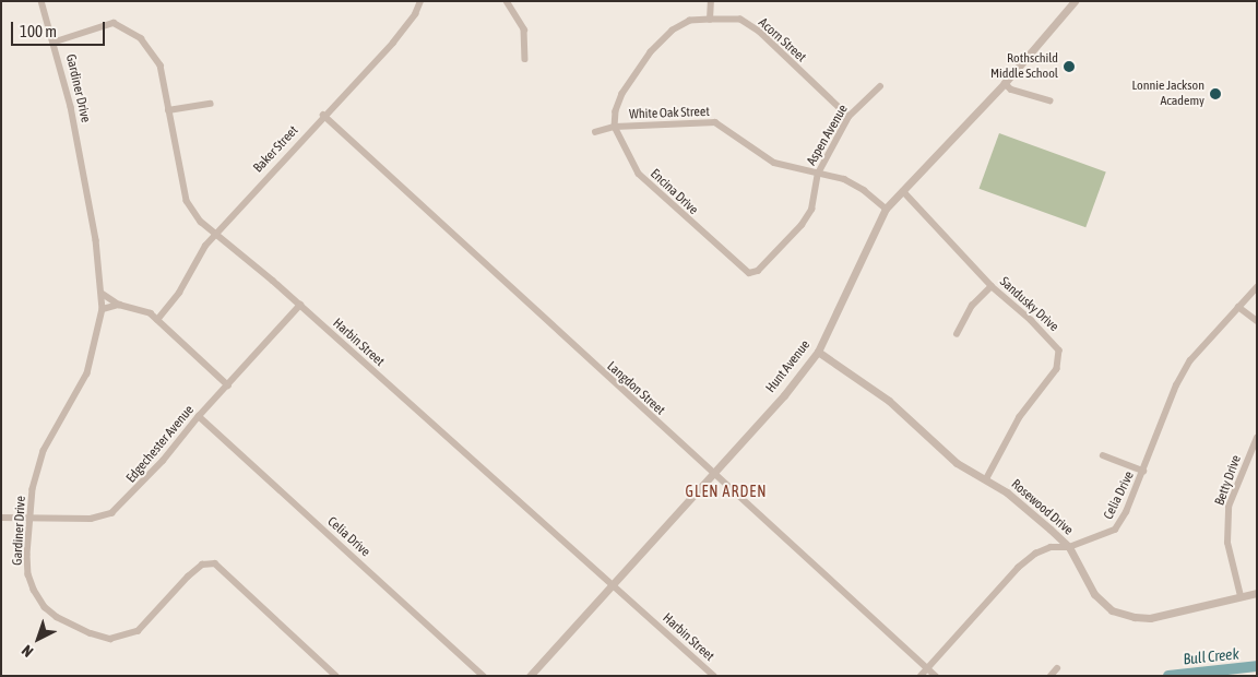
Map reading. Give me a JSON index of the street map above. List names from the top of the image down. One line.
{"streets":{"street":["Acorn Street","Gardiner Drive","White Oak Street","Aspen Avenue","Baker Street","Encina Drive","Sandusky Drive","Harbin Street","Hunt Avenue","Langdon Street","Edgechester Avenue","Betty Drive","Celia Drive","Rosewood Drive"]},"crossings":[["Acorn Street","White Oak Street"],["Acorn Street","Aspen Avenue"],["Acorn Street","Encina Drive"],["Gardiner Drive","Harbin Street"],["Gardiner Drive","Edgechester Avenue"],["White Oak Street","Aspen Avenue"],["White Oak Street","Encina Drive"],["White Oak Street","Hunt Avenue"],["Aspen Avenue","Encina Drive"],["Baker Street","Harbin Street"],["Baker Street","Langdon Street"],["Sandusky Drive","Hunt Avenue"],["Sandusky Drive","Rosewood Drive"],["Harbin Street","Hunt Avenue"],["Harbin Street","Edgechester Avenue"],["Hunt Avenue","Langdon Street"],["Hunt Avenue","Rosewood Drive"],["Langdon Street","Celia Drive"],["Edgechester Avenue","Celia Drive"],["Betty Drive","Rosewood Drive"],["Celia Drive","Rosewood Drive"]],"districts":["GLEN ARDEN"],"water":["Bull Creek"],"places":["Rothschild Middle School","Lonnie Jackson Academy"],"scale_bar":"100 m","north":"bottom left"}
